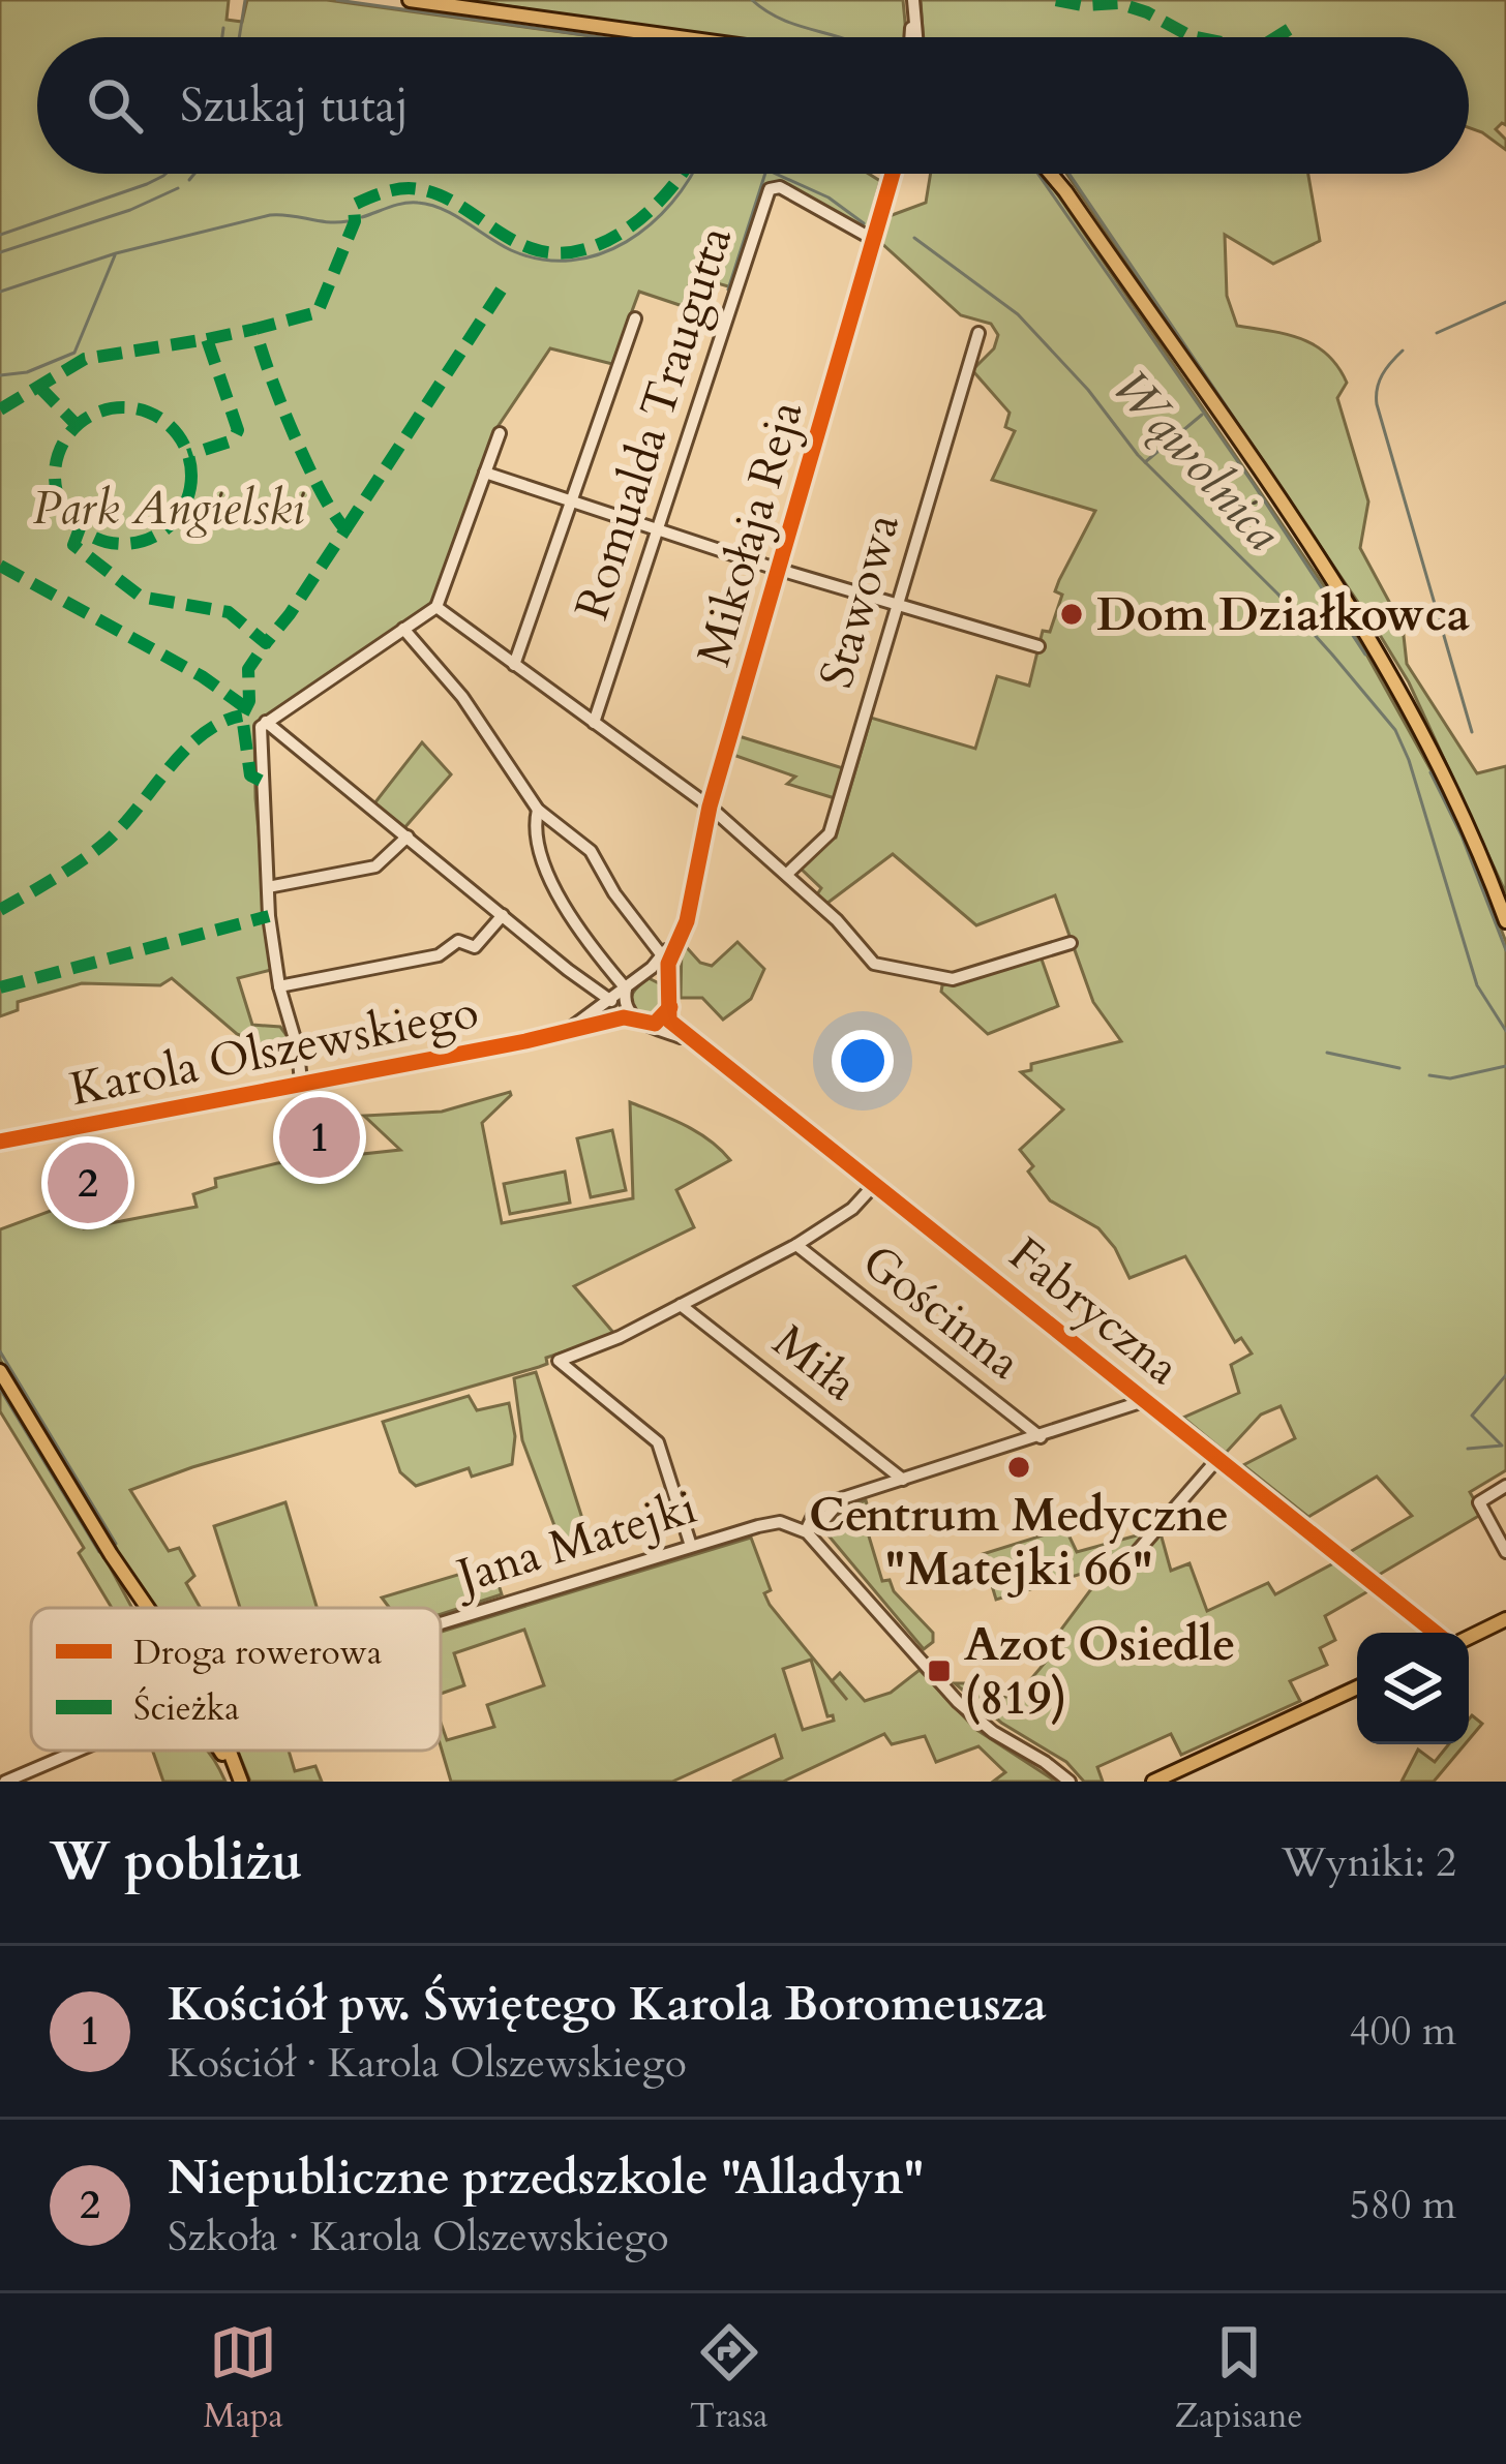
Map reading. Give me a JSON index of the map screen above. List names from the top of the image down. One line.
{"streets":{"street":["Romualda Traugutta","Mikołaja Reja","Stawowa","Karola Olszewskiego","Fabryczna","Gościnna","Miła","Jana Matejki"]},"crossings":[["Romualda Traugutta","Mikołaja Reja"],["Karola Olszewskiego","Fabryczna"]],"water":["Wąwolnica"],"parks":["Park Angielski"],"places":{"other":["Dom Działkowca","Centrum Medyczne \"Matejki 66\""],"transit":["Azot Osiedle (819)"]},"legend":["Droga rowerowa","Ścieżka"],"page":{"search":"Szukaj tutaj","pins":["1","2"],"heading":["W pobliżu","Wyniki: 2"],"list":[{"mark":"1","name":"Kościół pw. Świętego Karola Boromeusza","note":"Kościół · Karola Olszewskiego","value":"400 m"},{"mark":"2","name":"Niepubliczne przedszkole \"Alladyn\"","note":"Szkoła · Karola Olszewskiego","value":"580 m"}],"nav":["Mapa","Trasa","Zapisane"]}}
